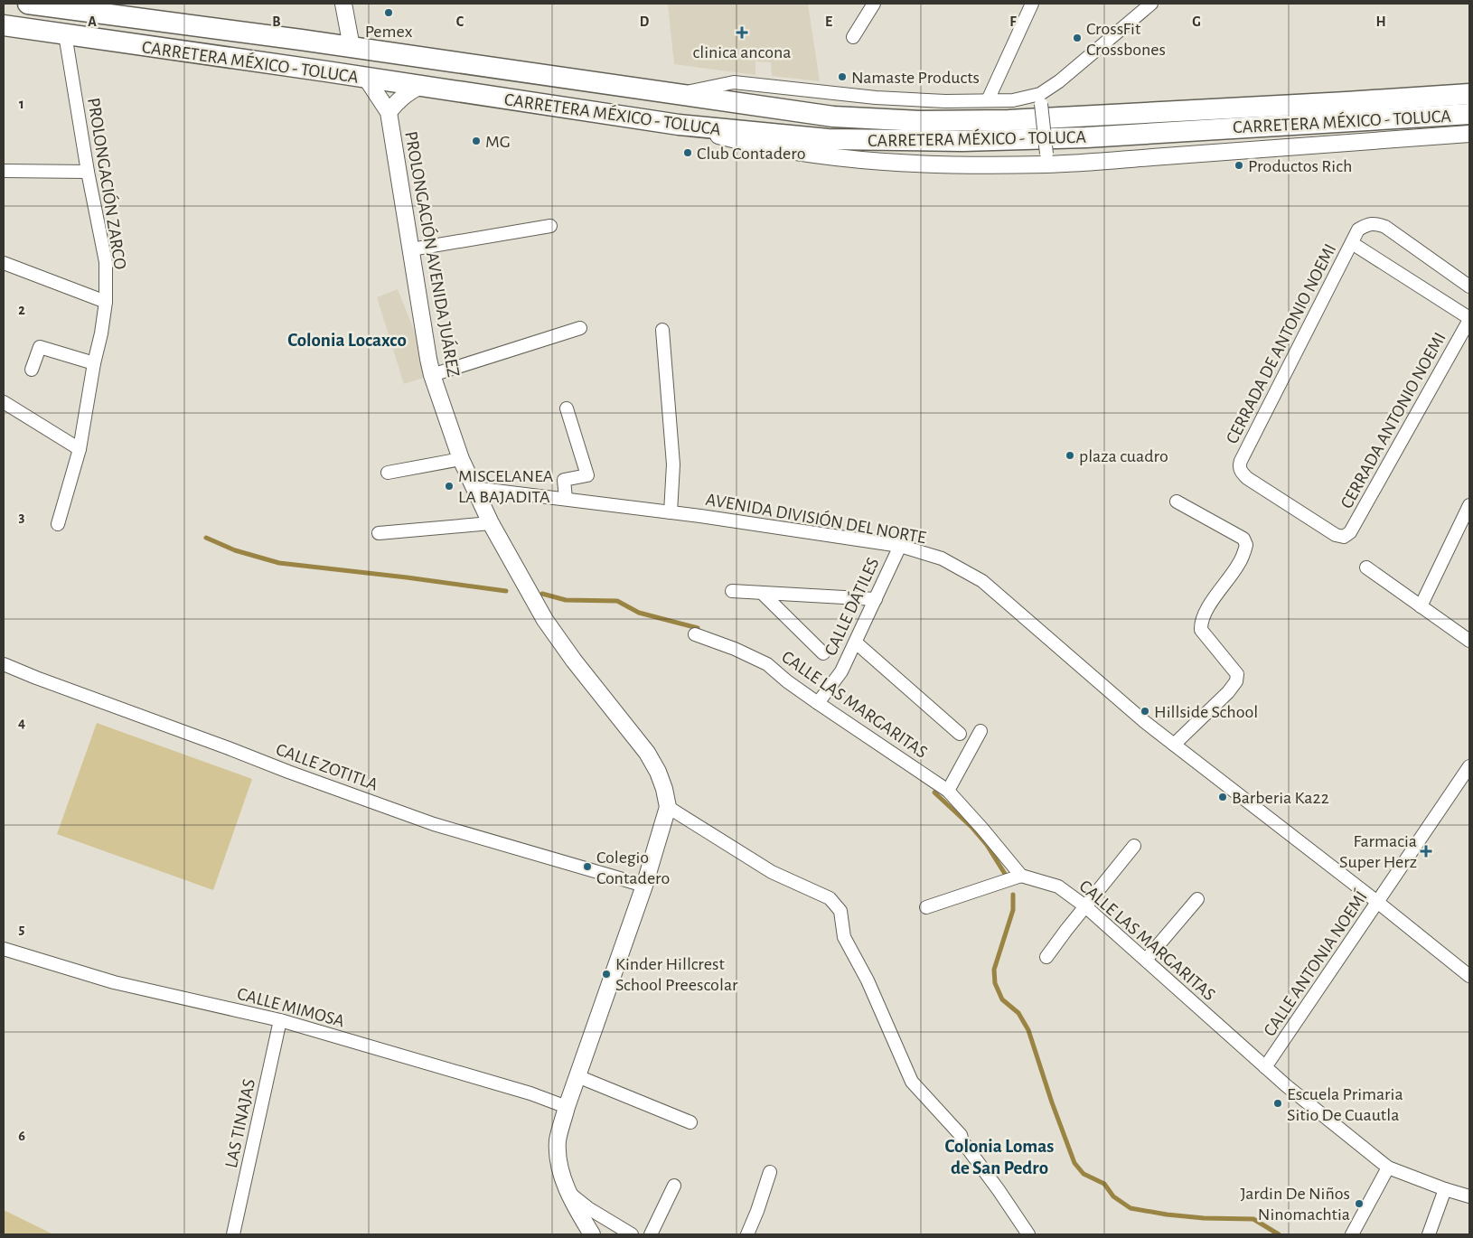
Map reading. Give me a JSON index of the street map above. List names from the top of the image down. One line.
{"streets":{"main road":["CARRETERA MÉXICO - TOLUCA"],"street":["PROLONGACIÓN ZARCO","PROLONGACIÓN AVENIDA JUÁREZ","CERRADA DE ANTONIO NOEMI","CERRADA ANTONIO NOEMI","AVENIDA DIVISIÓN DEL NORTE","CALLE DÁTILES","CALLE LAS MARGARITAS","CALLE ZOTITLA","CALLE ANTONIA NOEMÍ","CALLE MIMOSA","LAS TINAJAS"]},"crossings":[["CARRETERA MÉXICO - TOLUCA","PROLONGACIÓN ZARCO"],["CARRETERA MÉXICO - TOLUCA","PROLONGACIÓN AVENIDA JUÁREZ"],["PROLONGACIÓN AVENIDA JUÁREZ","AVENIDA DIVISIÓN DEL NORTE"],["PROLONGACIÓN AVENIDA JUÁREZ","CALLE ZOTITLA"],["PROLONGACIÓN AVENIDA JUÁREZ","CALLE MIMOSA"],["CERRADA DE ANTONIO NOEMI","CERRADA ANTONIO NOEMI"],["AVENIDA DIVISIÓN DEL NORTE","CALLE DÁTILES"],["AVENIDA DIVISIÓN DEL NORTE","CALLE ANTONIA NOEMÍ"],["CALLE DÁTILES","CALLE LAS MARGARITAS"],["CALLE LAS MARGARITAS","CALLE ANTONIA NOEMÍ"],["CALLE MIMOSA","LAS TINAJAS"]],"districts":["Colonia Locaxco","Colonia Lomas de San Pedro"],"places":{"other":["Pemex","CrossFit Crossbones","Namaste Products","MG","Club Contadero","Productos Rich","plaza cuadro","MISCELANEA LA BAJADITA","Hillside School","Barberia Ka22","Colegio Contadero","Kinder Hillcrest School Preescolar","Escuela Primaria Sitio De Cuautla","Jardin De Niños Ninomachtia"],"health":["clinica ancona","Farmacia Super Herz"]},"grid":{"columns":["A","B","C","D","E","F","G","H"],"rows":["1","2","3","4","5","6"]}}
